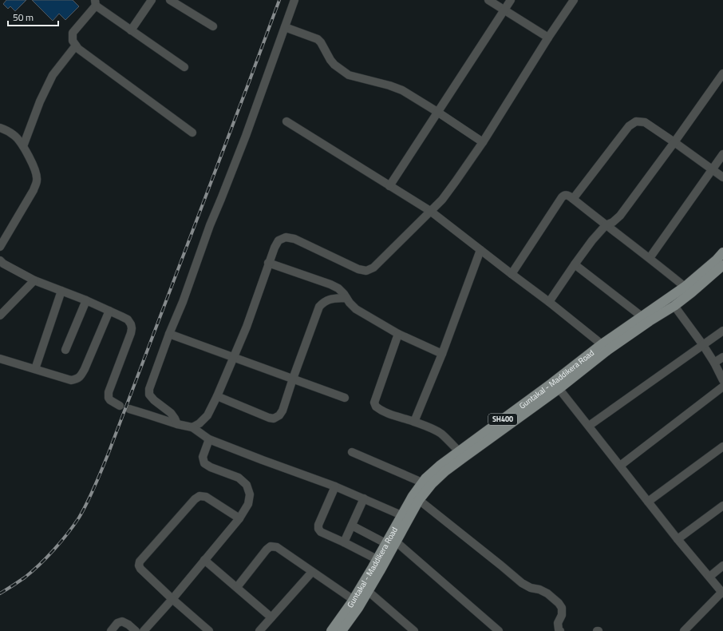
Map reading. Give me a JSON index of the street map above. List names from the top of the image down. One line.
{"streets":{"main road":["Guntakal - Maddikera Road","SH400"]},"scale_bar":"50 m"}
